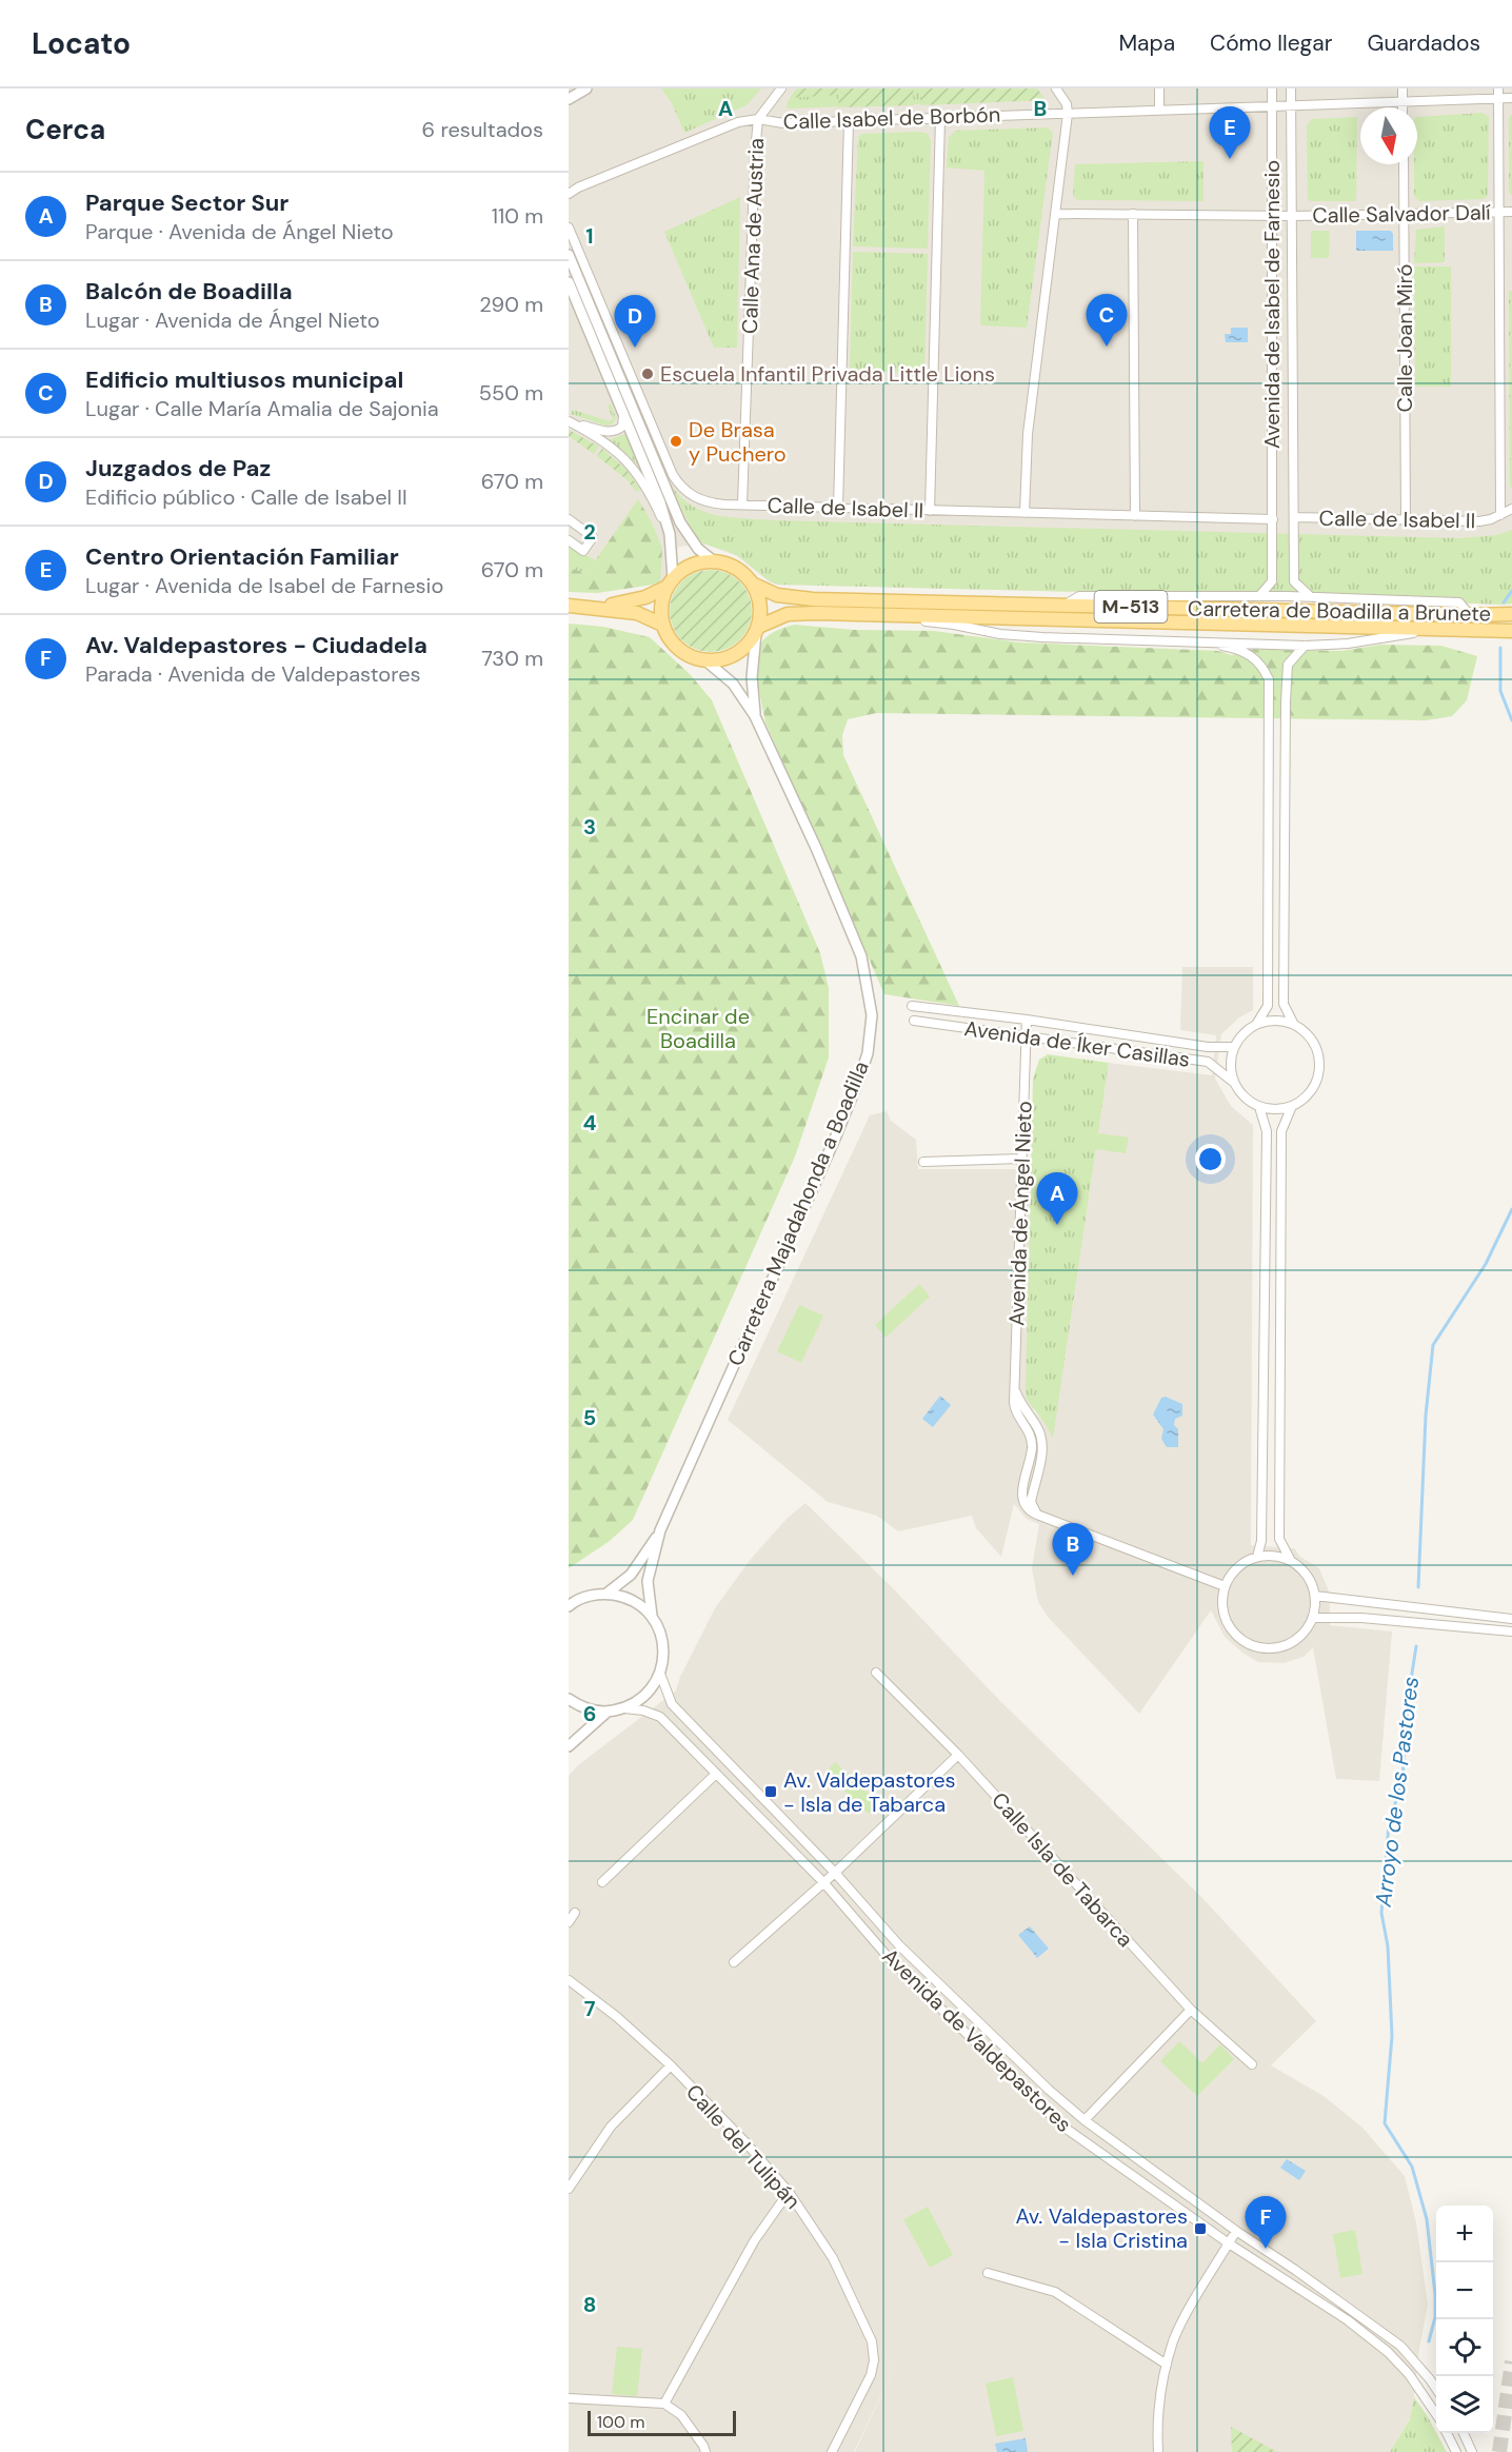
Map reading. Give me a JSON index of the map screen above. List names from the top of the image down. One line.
{"streets":{"main road":["M-513","Carretera de Boadilla a Brunete"],"street":["Calle Isabel de Borbón","Calle Salvador Dalí","Calle Ana de Austria","Avenida de Isabel de Farnesio","Calle Joan Miró","Calle de Isabel II","Avenida de Íker Casillas","Carretera Majadahonda a Boadilla","Avenida de Ángel Nieto","Calle Isla de Tabarca","Avenida de Valdepastores","Calle del Tulipán"]},"crossings":[["Calle Isabel de Borbón","Calle Ana de Austria"],["Calle Isabel de Borbón","Avenida de Isabel de Farnesio"],["Calle Salvador Dalí","Avenida de Isabel de Farnesio"],["Calle Salvador Dalí","Calle Joan Miró"],["Calle Ana de Austria","Calle de Isabel II"],["Avenida de Isabel de Farnesio","Calle de Isabel II"],["Calle Joan Miró","Calle de Isabel II"],["M-513","Carretera de Boadilla a Brunete"],["M-513","Carretera Majadahonda a Boadilla"],["Carretera de Boadilla a Brunete","Carretera Majadahonda a Boadilla"],["Avenida de Íker Casillas","Avenida de Ángel Nieto"],["Carretera Majadahonda a Boadilla","Avenida de Valdepastores"]],"water":["Arroyo de los Pastores"],"parks":["Encinar de Boadilla"],"places":{"other":["Escuela Infantil Privada Little Lions","De Brasa y Puchero"],"transit":["Av. Valdepastores - Isla de Tabarca","Av. Valdepastores - Isla Cristina"]},"scale_bar":"100 m","north":"bottom","page":{"header":"Locato","nav":["Mapa","Cómo llegar","Guardados"],"heading":["Cerca","6 resultados"],"pins":["E","C","D","A","B","F"],"list":[{"mark":"A","name":"Parque Sector Sur","note":"Parque · Avenida de Ángel Nieto","value":"110 m"},{"mark":"B","name":"Balcón de Boadilla","note":"Lugar · Avenida de Ángel Nieto","value":"290 m"},{"mark":"C","name":"Edificio multiusos municipal","note":"Lugar · Calle María Amalia de Sajonia","value":"550 m"},{"mark":"D","name":"Juzgados de Paz","note":"Edificio público · Calle de Isabel II","value":"670 m"},{"mark":"E","name":"Centro Orientación Familiar","note":"Lugar · Avenida de Isabel de Farnesio","value":"670 m"},{"mark":"F","name":"Av. Valdepastores - Ciudadela","note":"Parada · Avenida de Valdepastores","value":"730 m"}],"map_buttons":["+","−"],"scale":"100 m"},"grid":{"columns":["A","B"],"rows":["1","2","3","4","5","6","7","8"]}}
